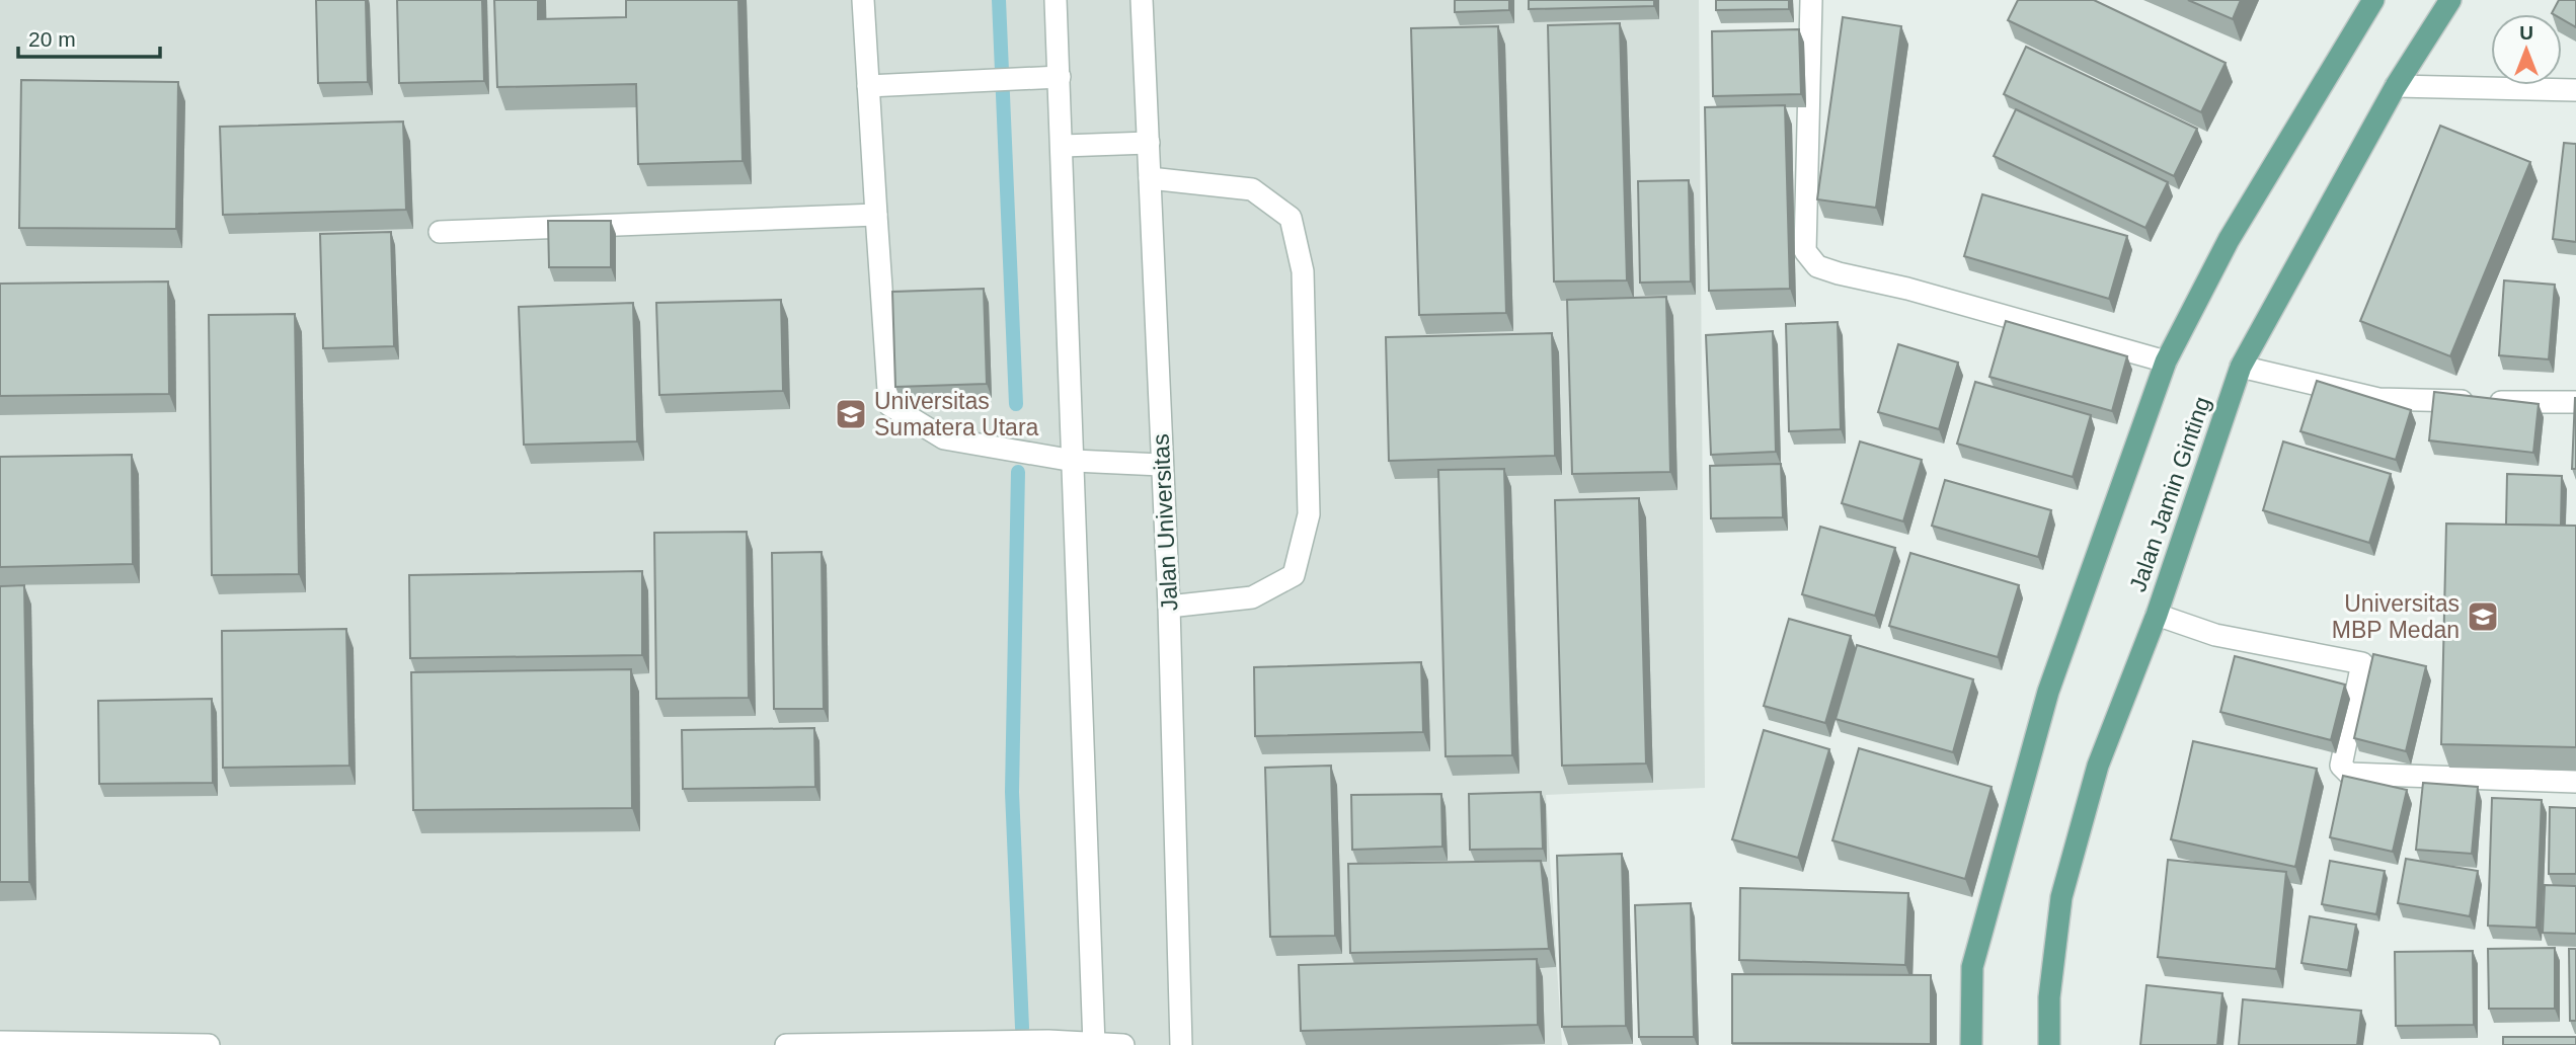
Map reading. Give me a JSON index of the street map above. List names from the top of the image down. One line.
{"streets":{"main road":["Jalan Jamin Ginting"],"street":["Jalan Universitas"]},"places":{"school or university":["Universitas Sumatera Utara","Universitas MBP Medan"]},"scale_bar":"20 m","north":"top"}
